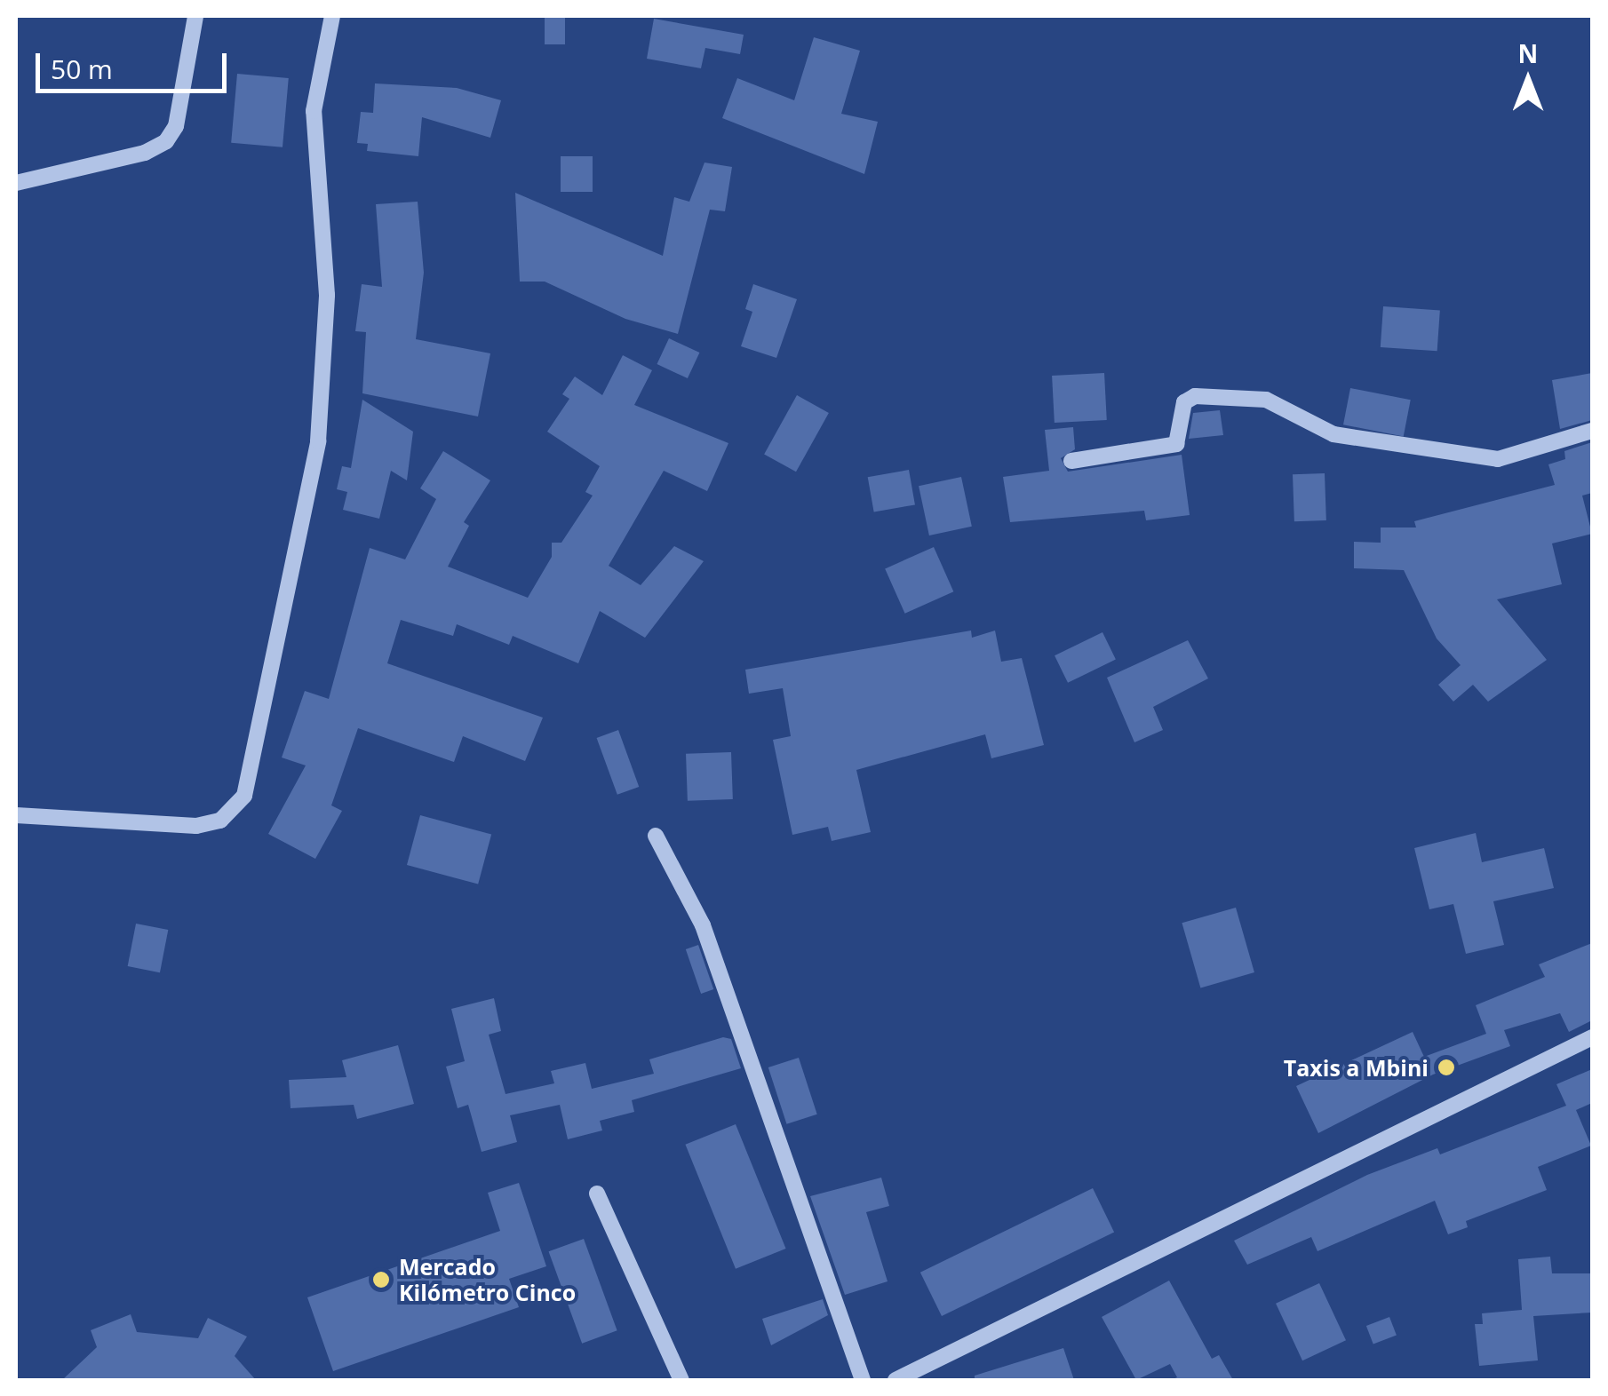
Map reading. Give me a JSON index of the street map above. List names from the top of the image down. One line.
{"places":["Taxis a Mbini","Mercado Kilómetro Cinco"],"scale_bar":"50 m","north":"top"}
